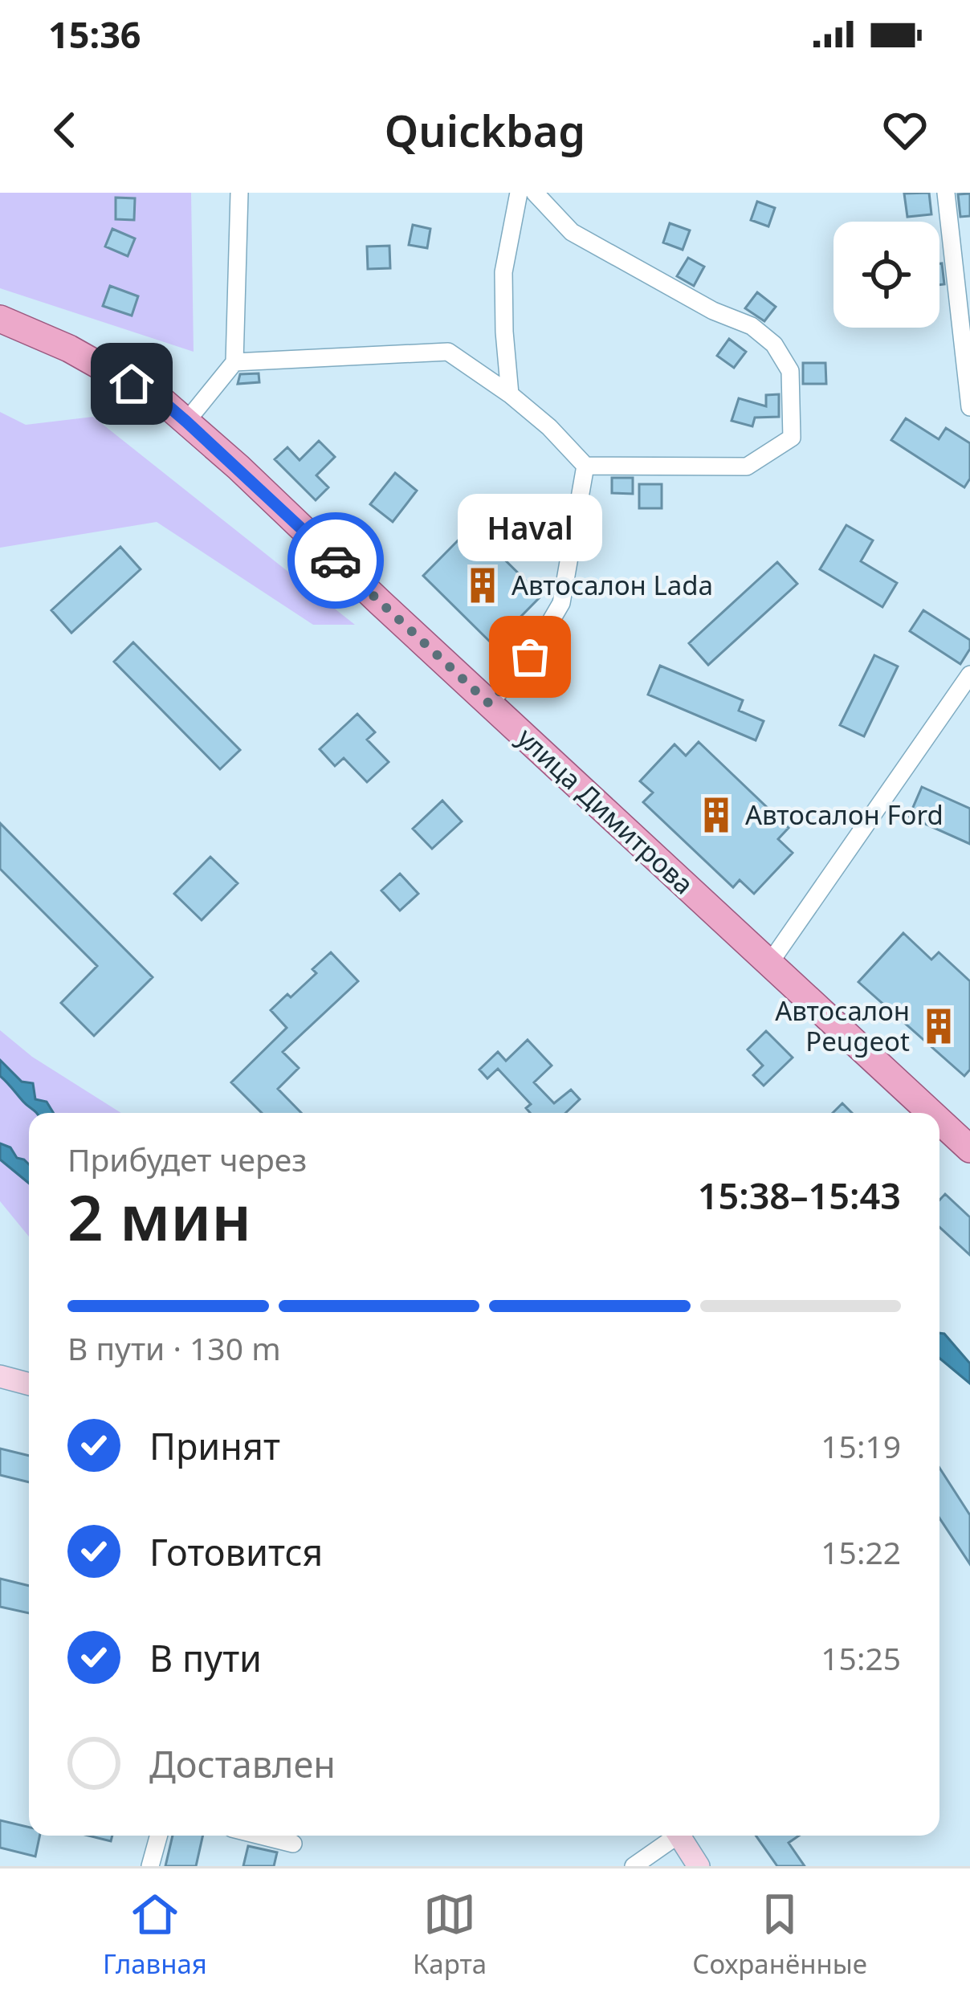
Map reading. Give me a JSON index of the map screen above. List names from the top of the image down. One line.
{"streets":{"main road":["улица Димитрова"]},"places":{"building":["Автосалон Lada","Автосалон Ford","Автосалон Peugeot"],"other":["Haval"]},"page":{"status":"15:36","header":"Quickbag","bubble":"Haval","heading":["2 мин","Прибудет через","15:38–15:43"],"bar":"В пути · 130 m","list":[["Принят","15:19"],["Готовится","15:22"],["В пути","15:25"],"Доставлен"],"tabs":["Главная","Карта","Сохранённые"]}}
